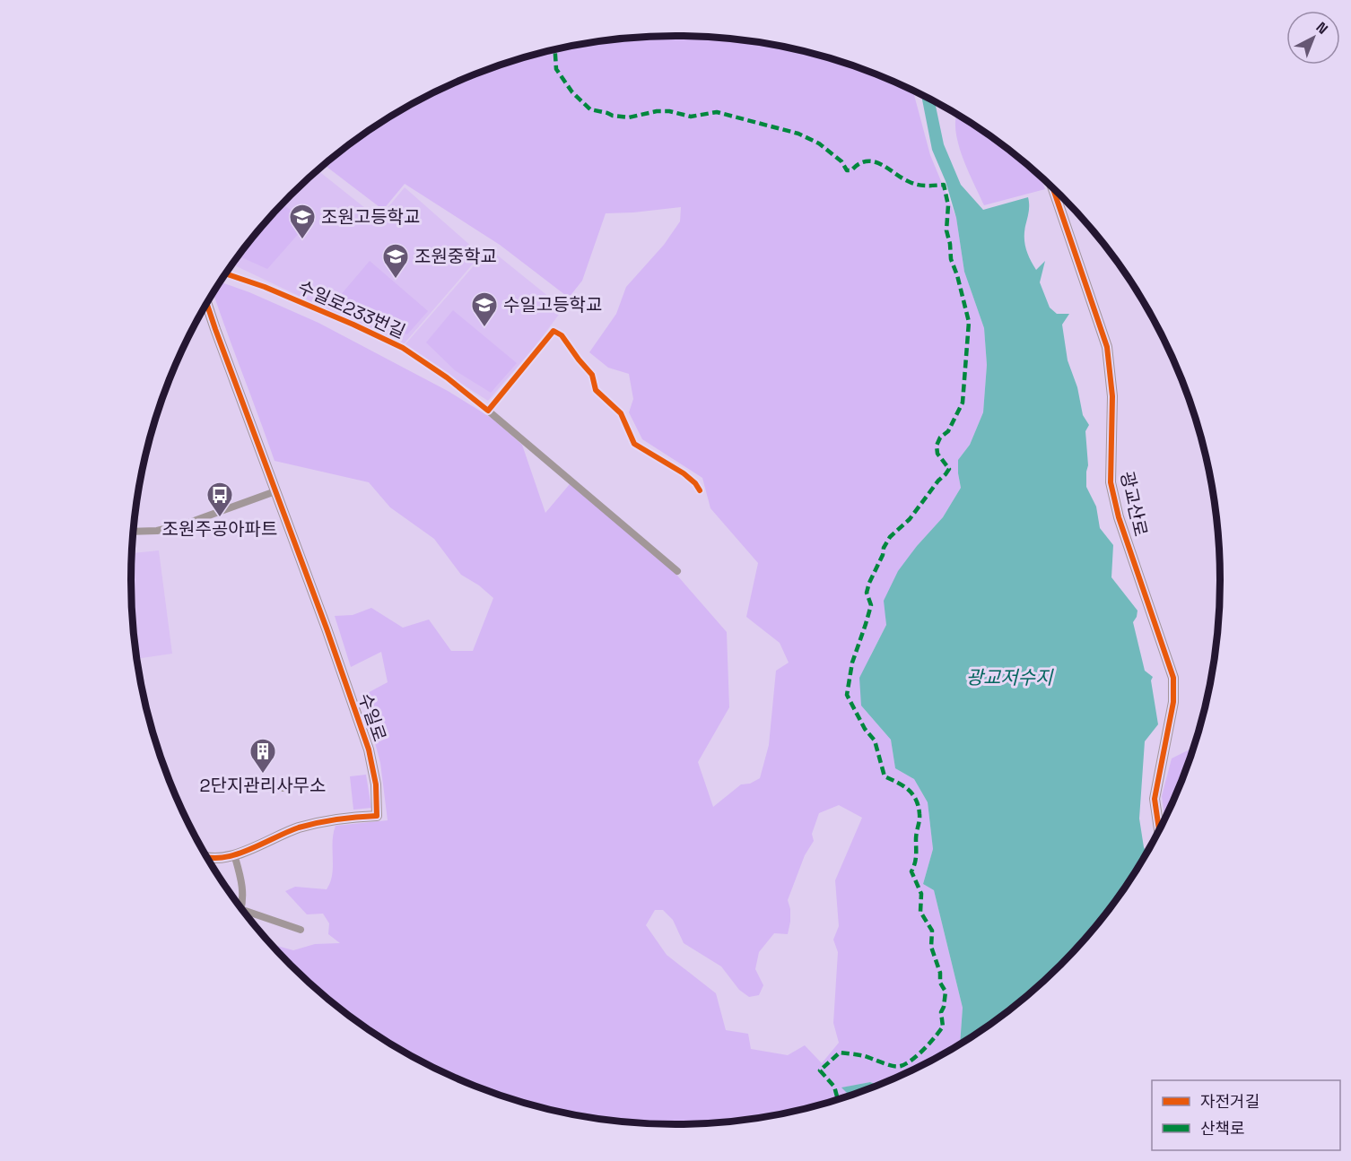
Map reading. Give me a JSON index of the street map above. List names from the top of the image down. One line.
{"streets":{"street":["수일로233번길","광교산로","수일로"]},"water":["광교저수지"],"places":{"school or university":["조원고등학교","조원중학교","수일고등학교"],"bus stop":["조원주공아파트"],"building":["2단지관리사무소"]},"legend":["자전거길","산책로"],"north":"top right"}
